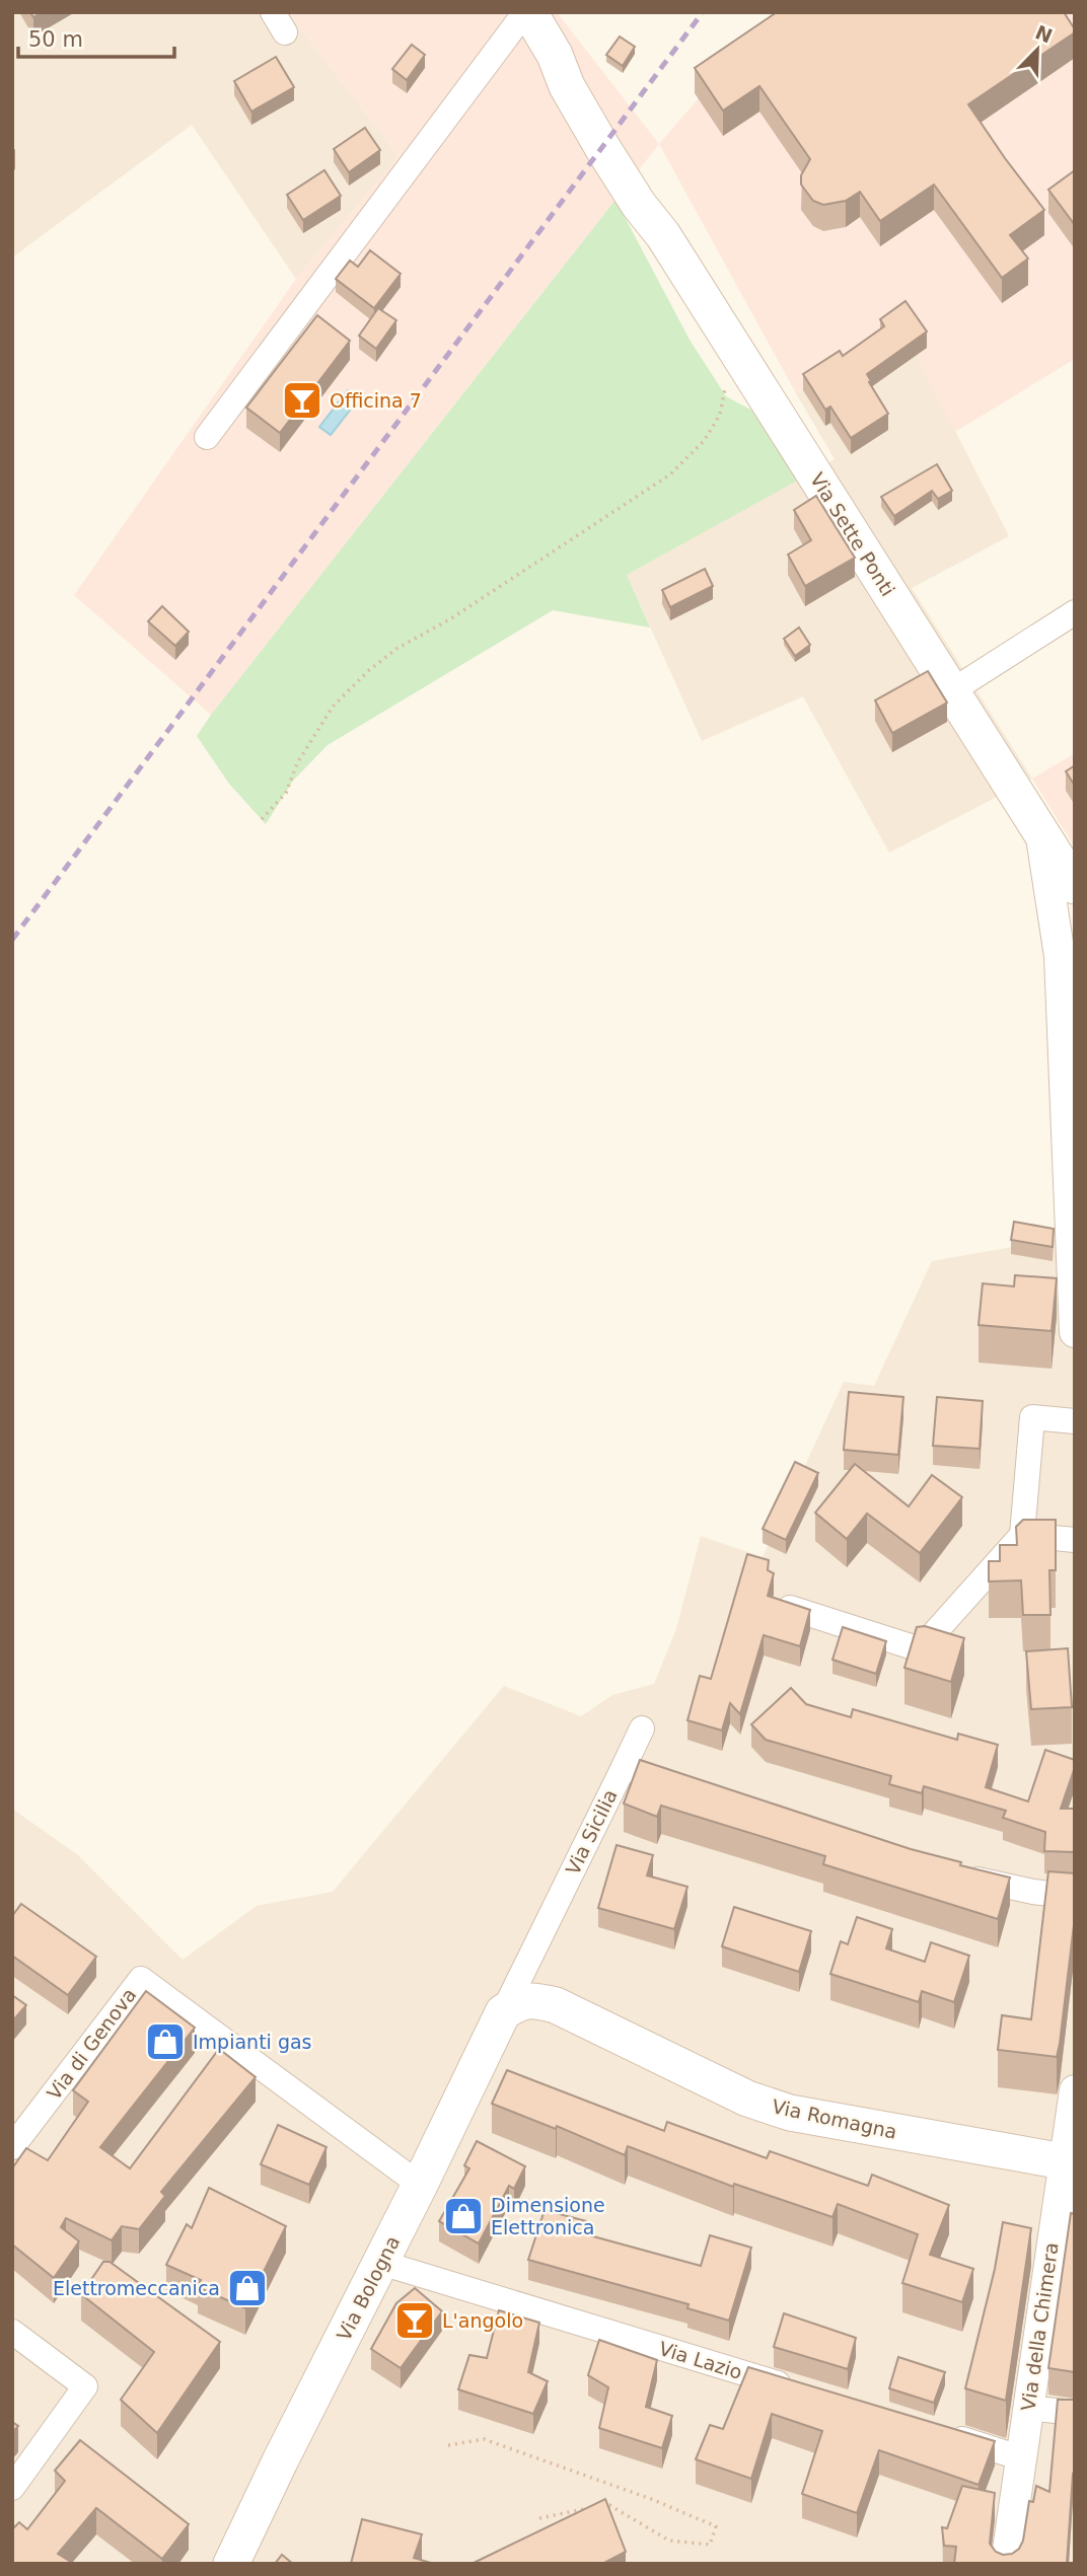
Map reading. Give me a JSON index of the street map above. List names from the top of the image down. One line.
{"streets":{"main road":["Via Sette Ponti","Via Romagna","Via Bologna"],"street":["Via Sicilia","Via di Genova","Via della Chimera","Via Lazio"]},"crossings":[["Via Sicilia","Via Romagna"],["Via Sicilia","Via Bologna"],["Via di Genova","Via Bologna"],["Via Romagna","Via Bologna"],["Via Romagna","Via della Chimera"],["Via Bologna","Via Lazio"]],"places":{"bar":["Officina 7","L'angolo"],"shop":["Impianti gas","Dimensione Elettronica","Elettromeccanica"]},"scale_bar":"50 m","north":"top right"}
